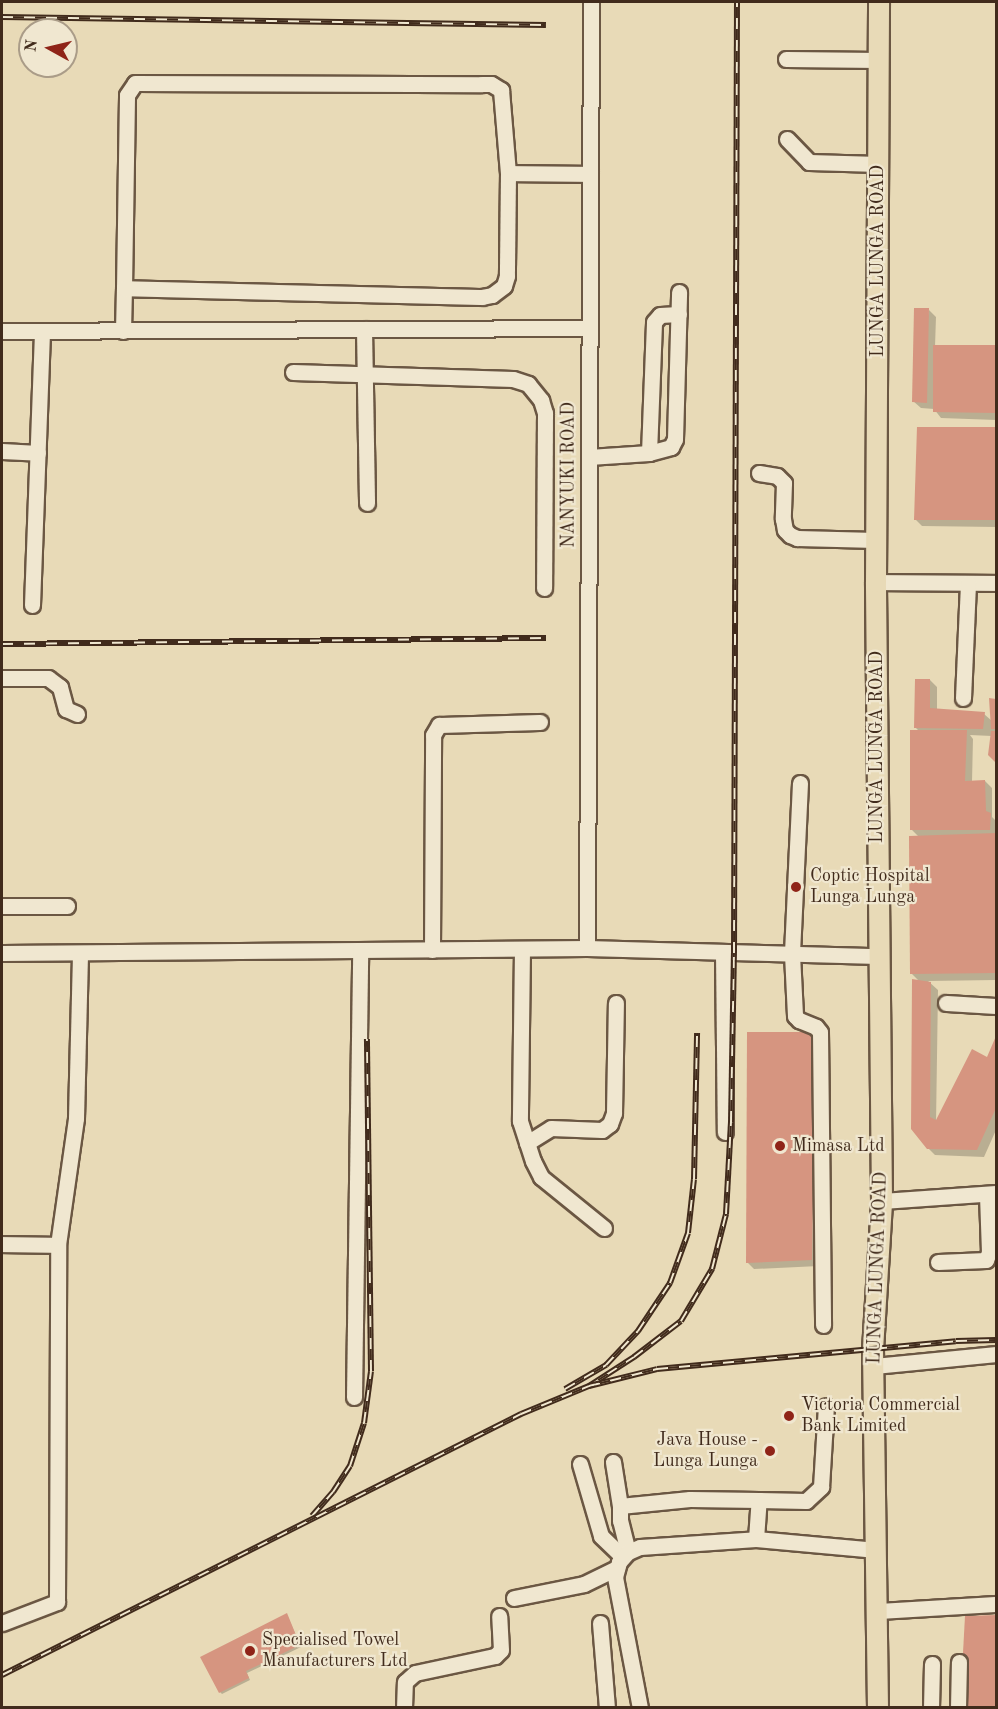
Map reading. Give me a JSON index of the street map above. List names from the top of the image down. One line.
{"streets":{"main road":["LUNGA LUNGA ROAD"],"street":["NANYUKI ROAD"]},"places":["Coptic Hospital Lunga Lunga","Mimasa Ltd","Victoria Commercial Bank Limited","Java House - Lunga Lunga","Specialised Towel Manufacturers Ltd"],"north":"left"}
